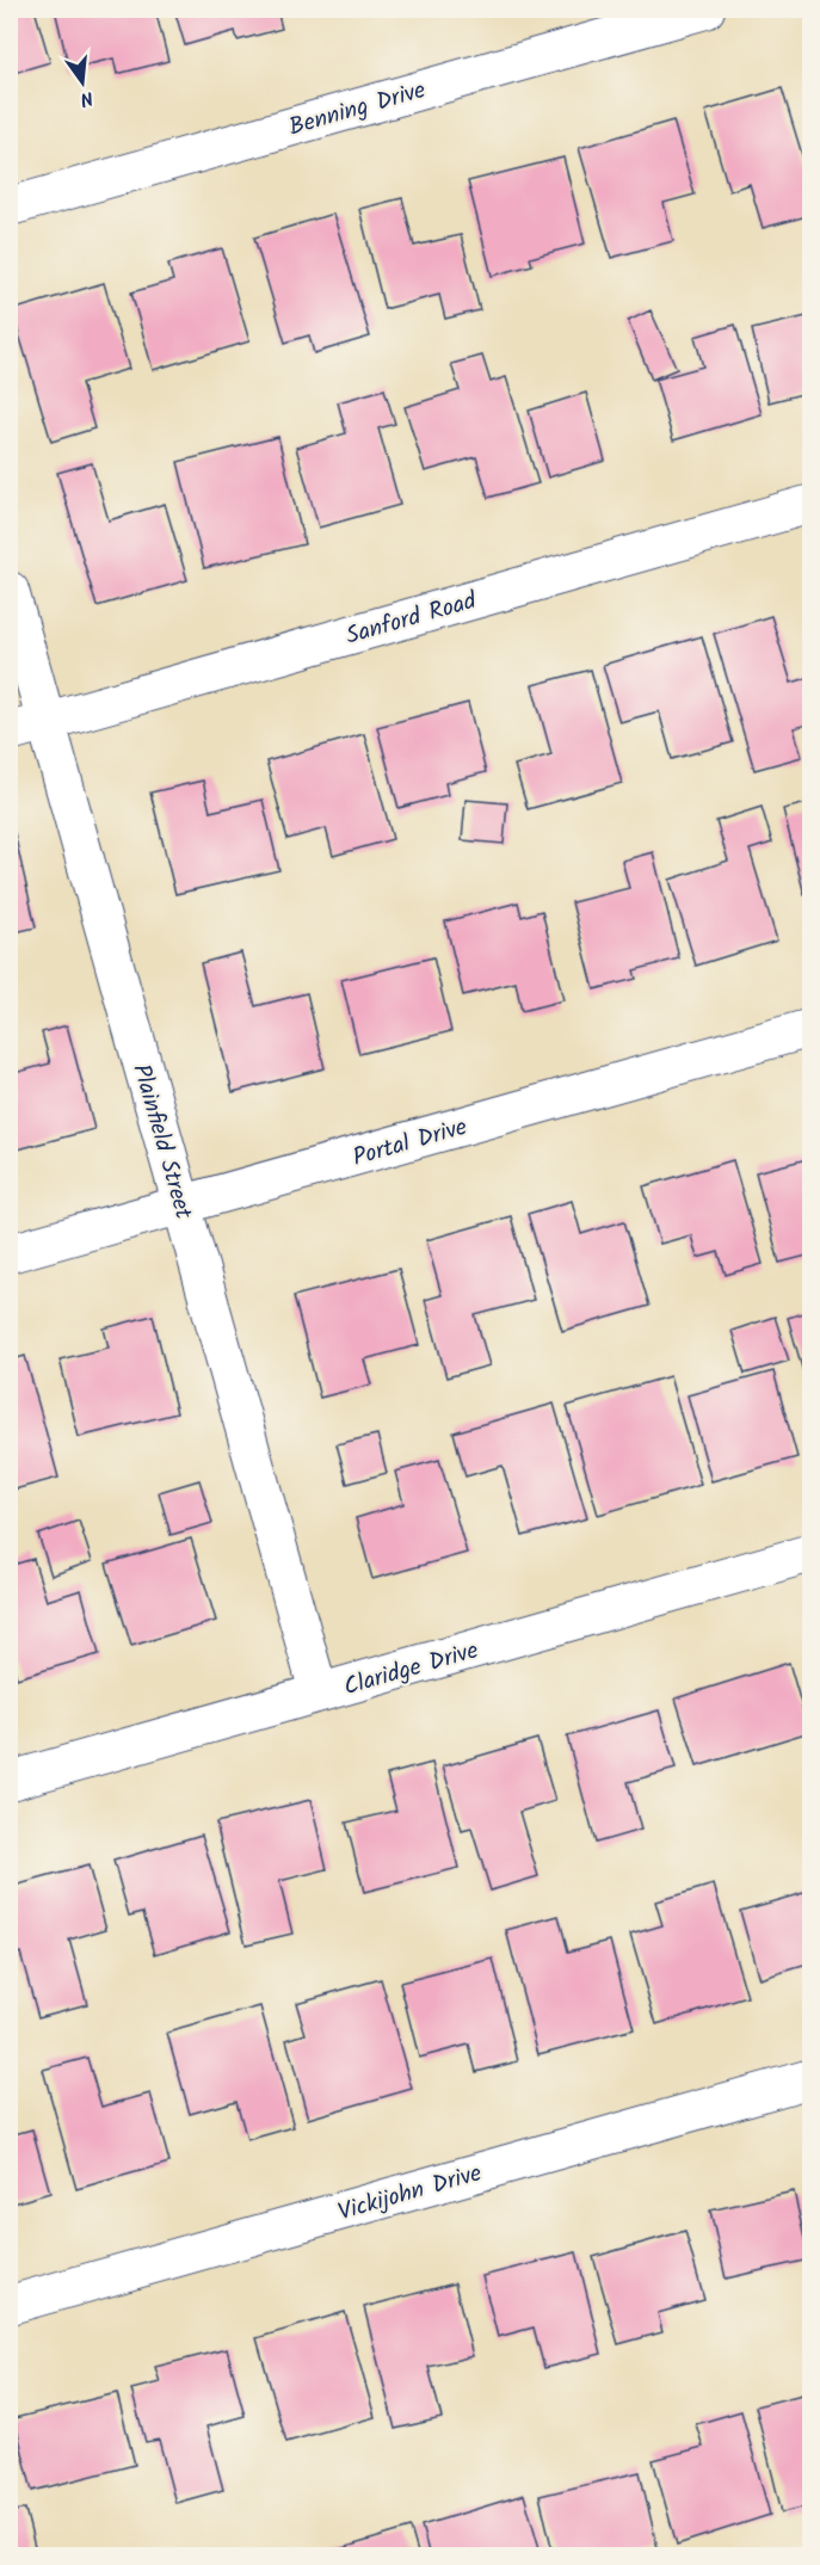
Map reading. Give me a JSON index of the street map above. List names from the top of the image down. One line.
{"streets":{"street":["Benning Drive","Sanford Road","Plainfield Street","Portal Drive","Claridge Drive","Vickijohn Drive"]},"crossings":[["Sanford Road","Plainfield Street"],["Plainfield Street","Portal Drive"],["Plainfield Street","Claridge Drive"]],"north":"bottom"}
